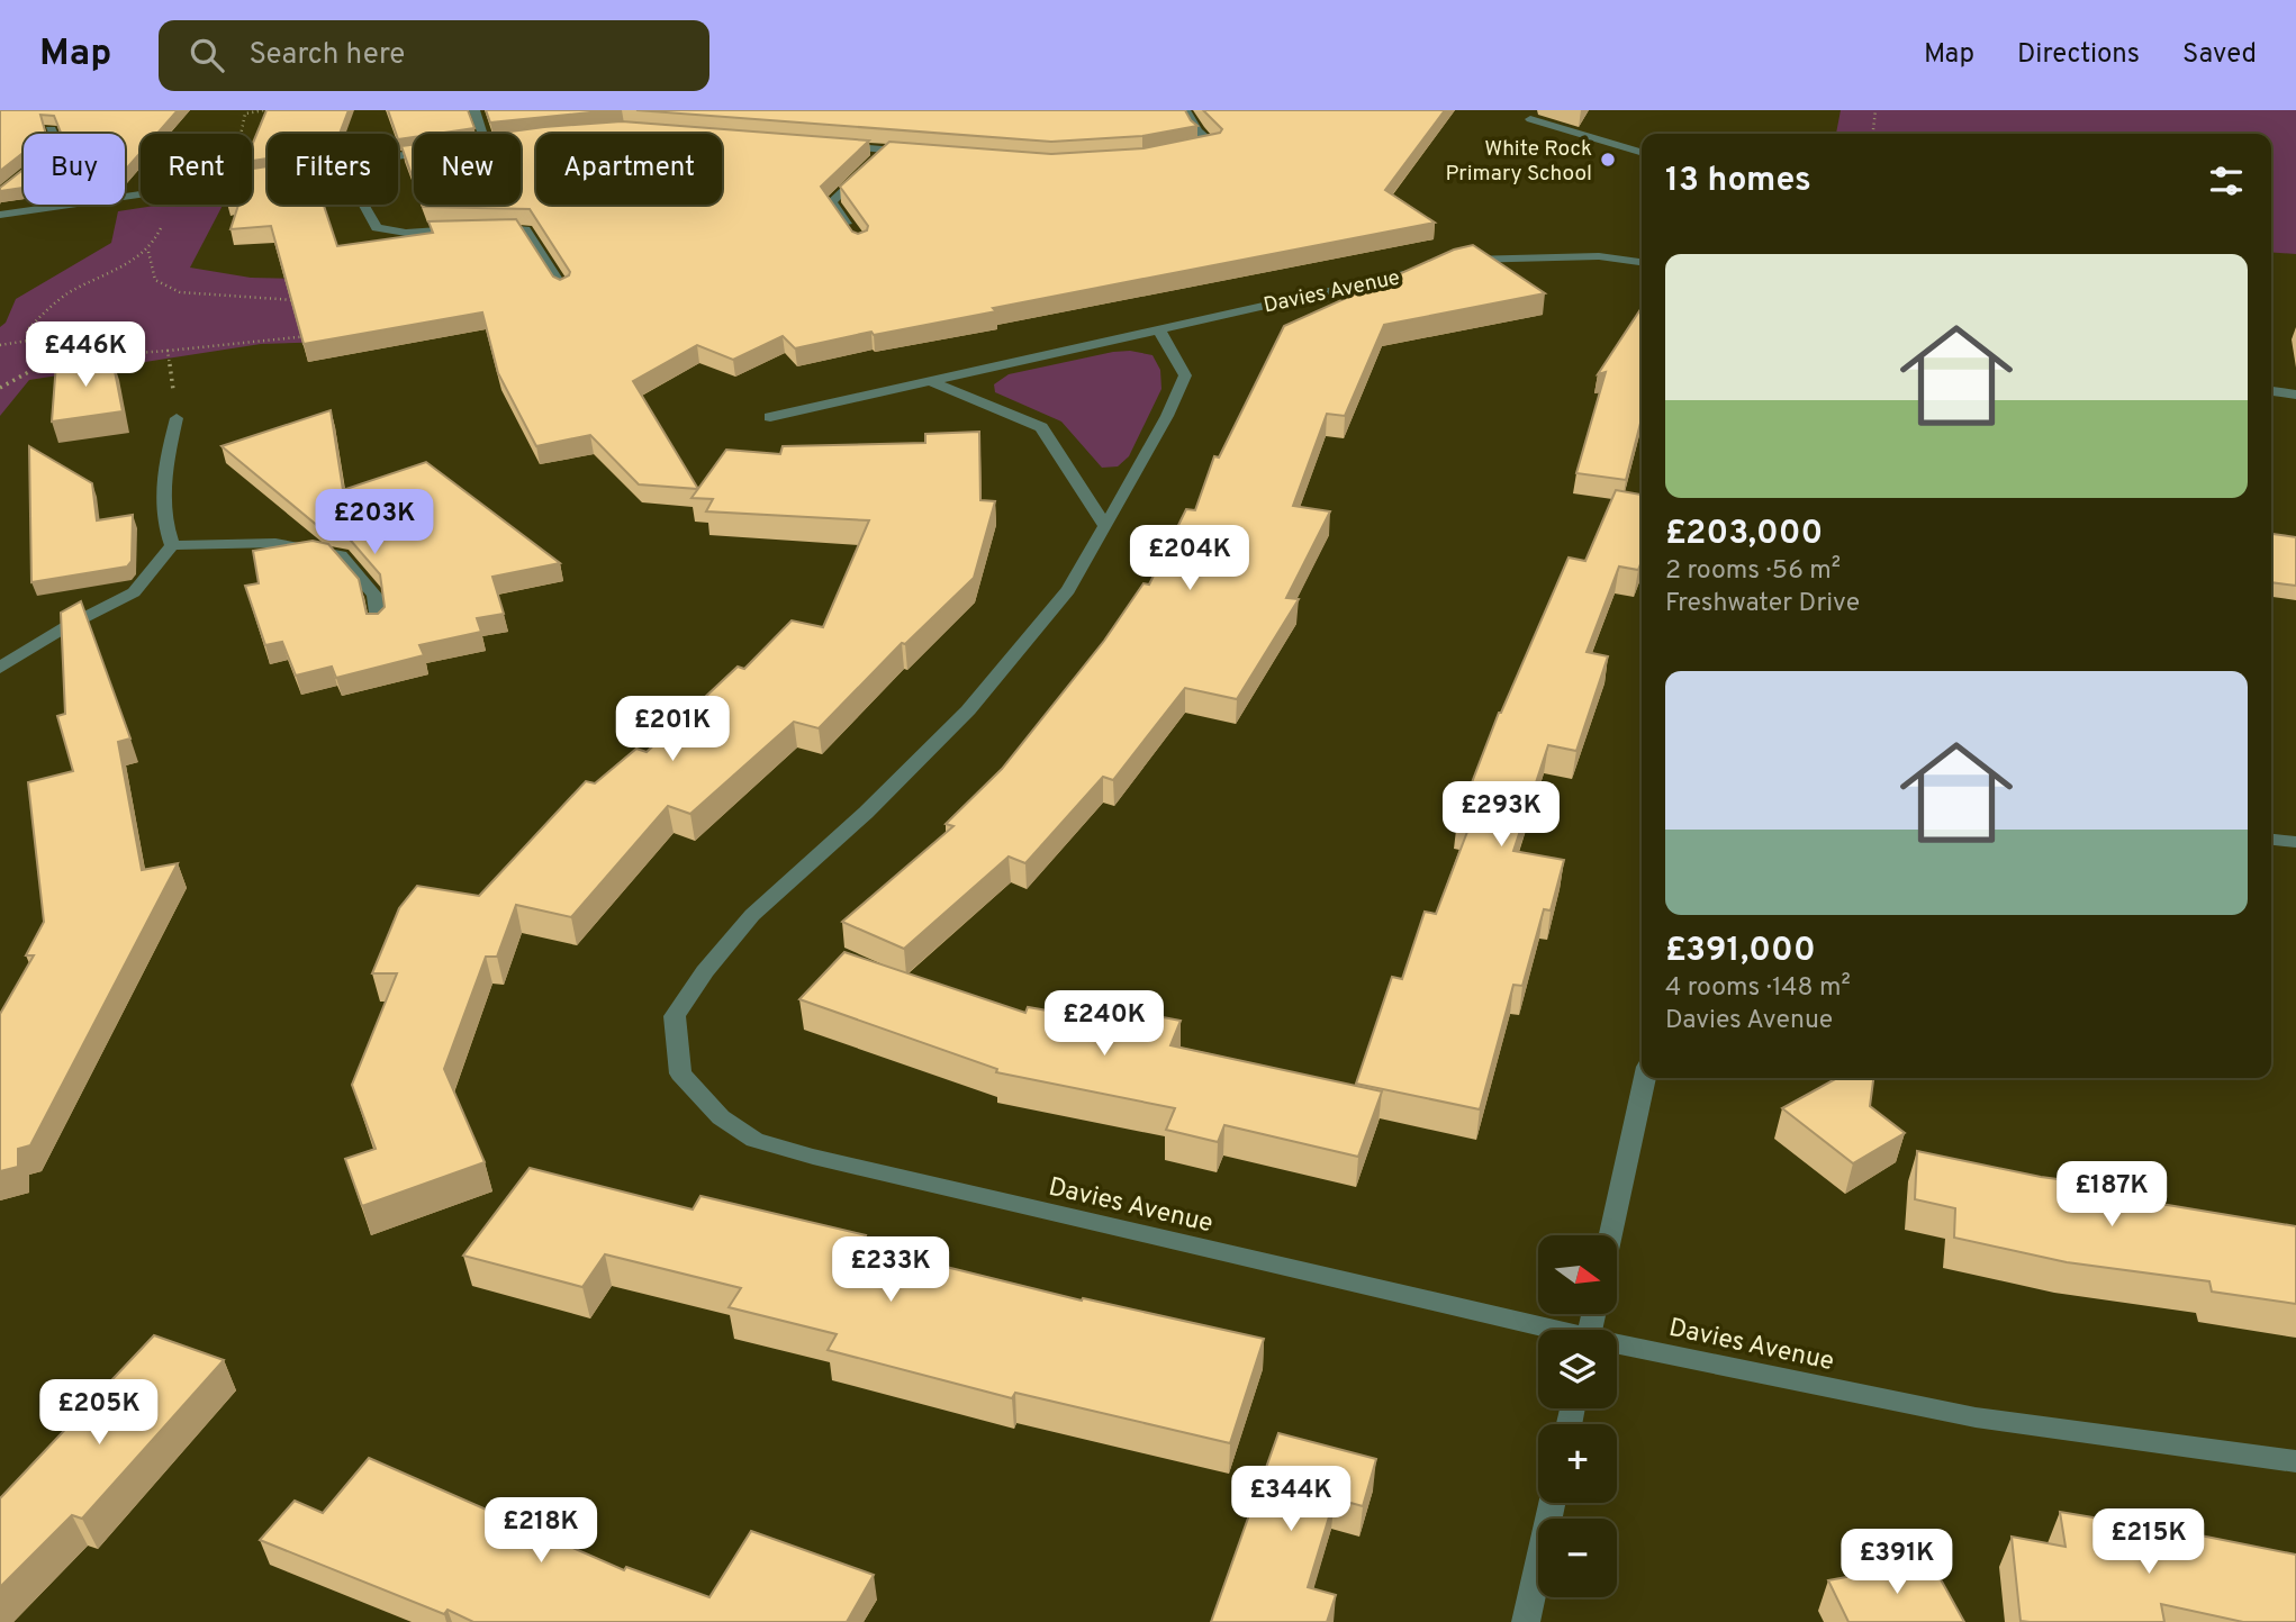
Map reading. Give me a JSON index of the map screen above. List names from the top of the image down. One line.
{"streets":{"street":["Davies Avenue"]},"places":["White Rock Primary School"],"north":"right","page":{"header":"Map","search":"Search here","nav":["Map","Directions","Saved"],"chip":["Buy","Rent","Filters","New","Apartment"],"heading":"13 homes","list":[{"name":"£203,000","note":"2 rooms · 56 m² · Freshwater Drive"},{"name":"£391,000","note":"4 rooms · 148 m² · Davies Avenue"}],"price":["£446K","£203K","£204K","£201K","£293K","£240K","£187K","£233K","£205K","£344K","£218K","£215K","£391K"],"map_buttons":["+","−"]}}
